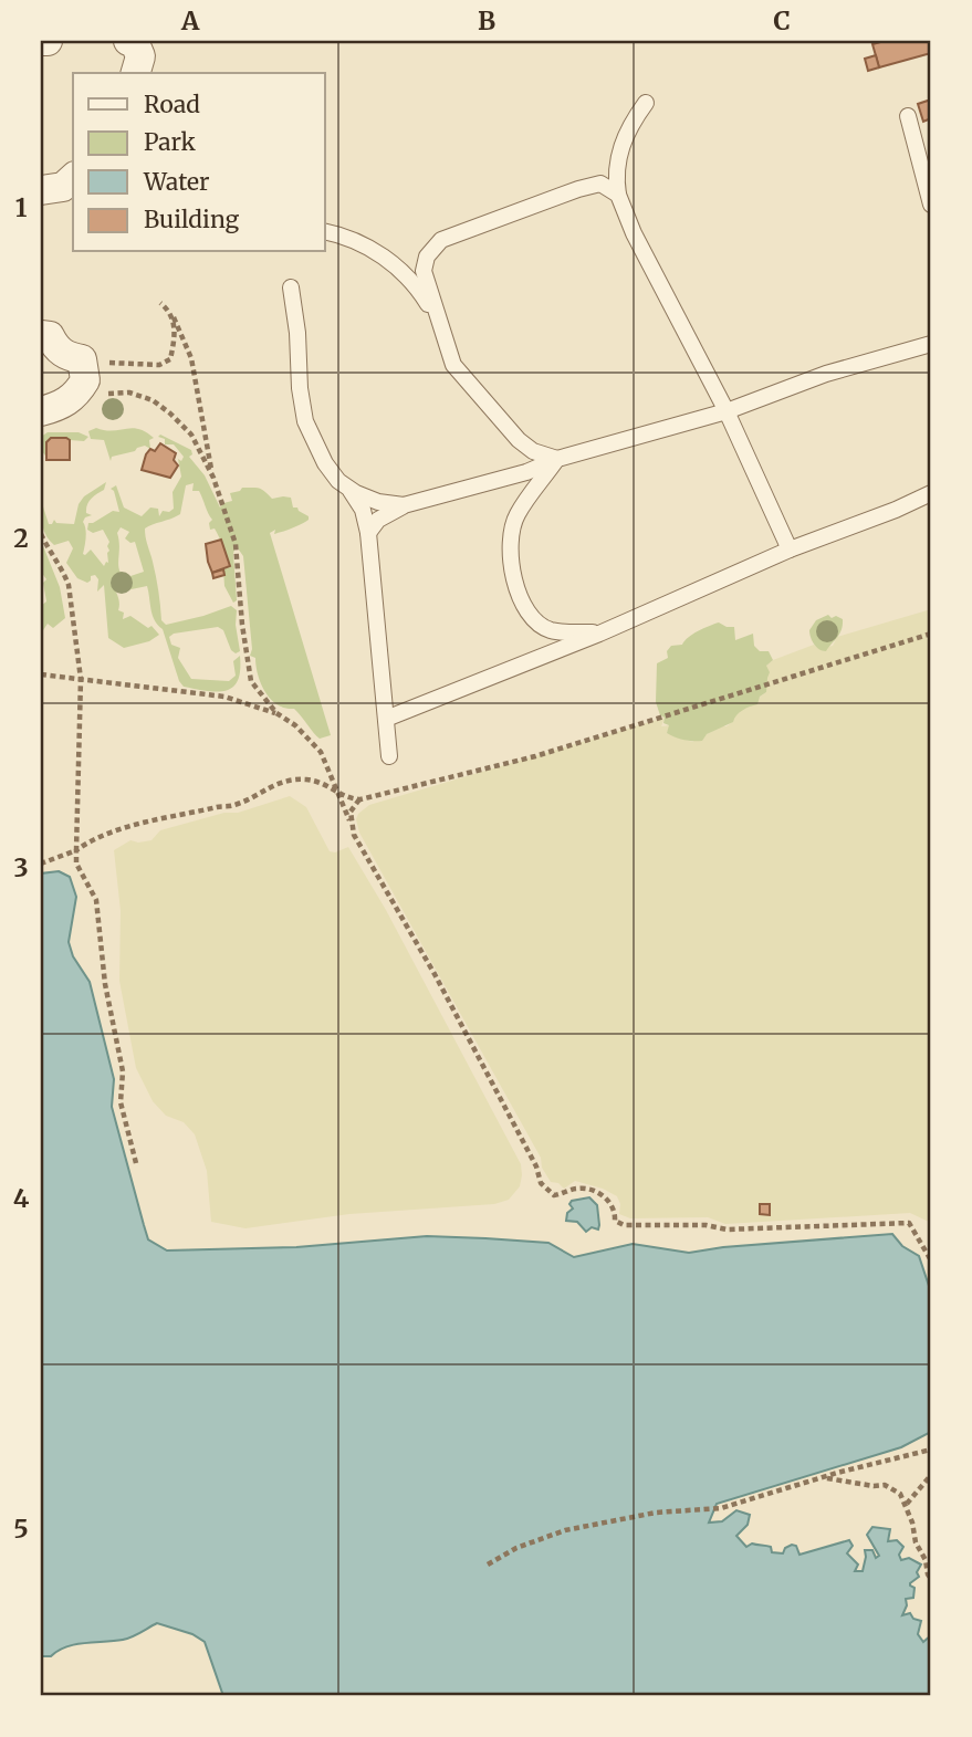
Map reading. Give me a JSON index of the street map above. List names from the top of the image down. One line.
{"legend":["Road","Park","Water","Building"],"grid":{"columns":["A","B","C"],"rows":["1","2","3","4","5"]}}
